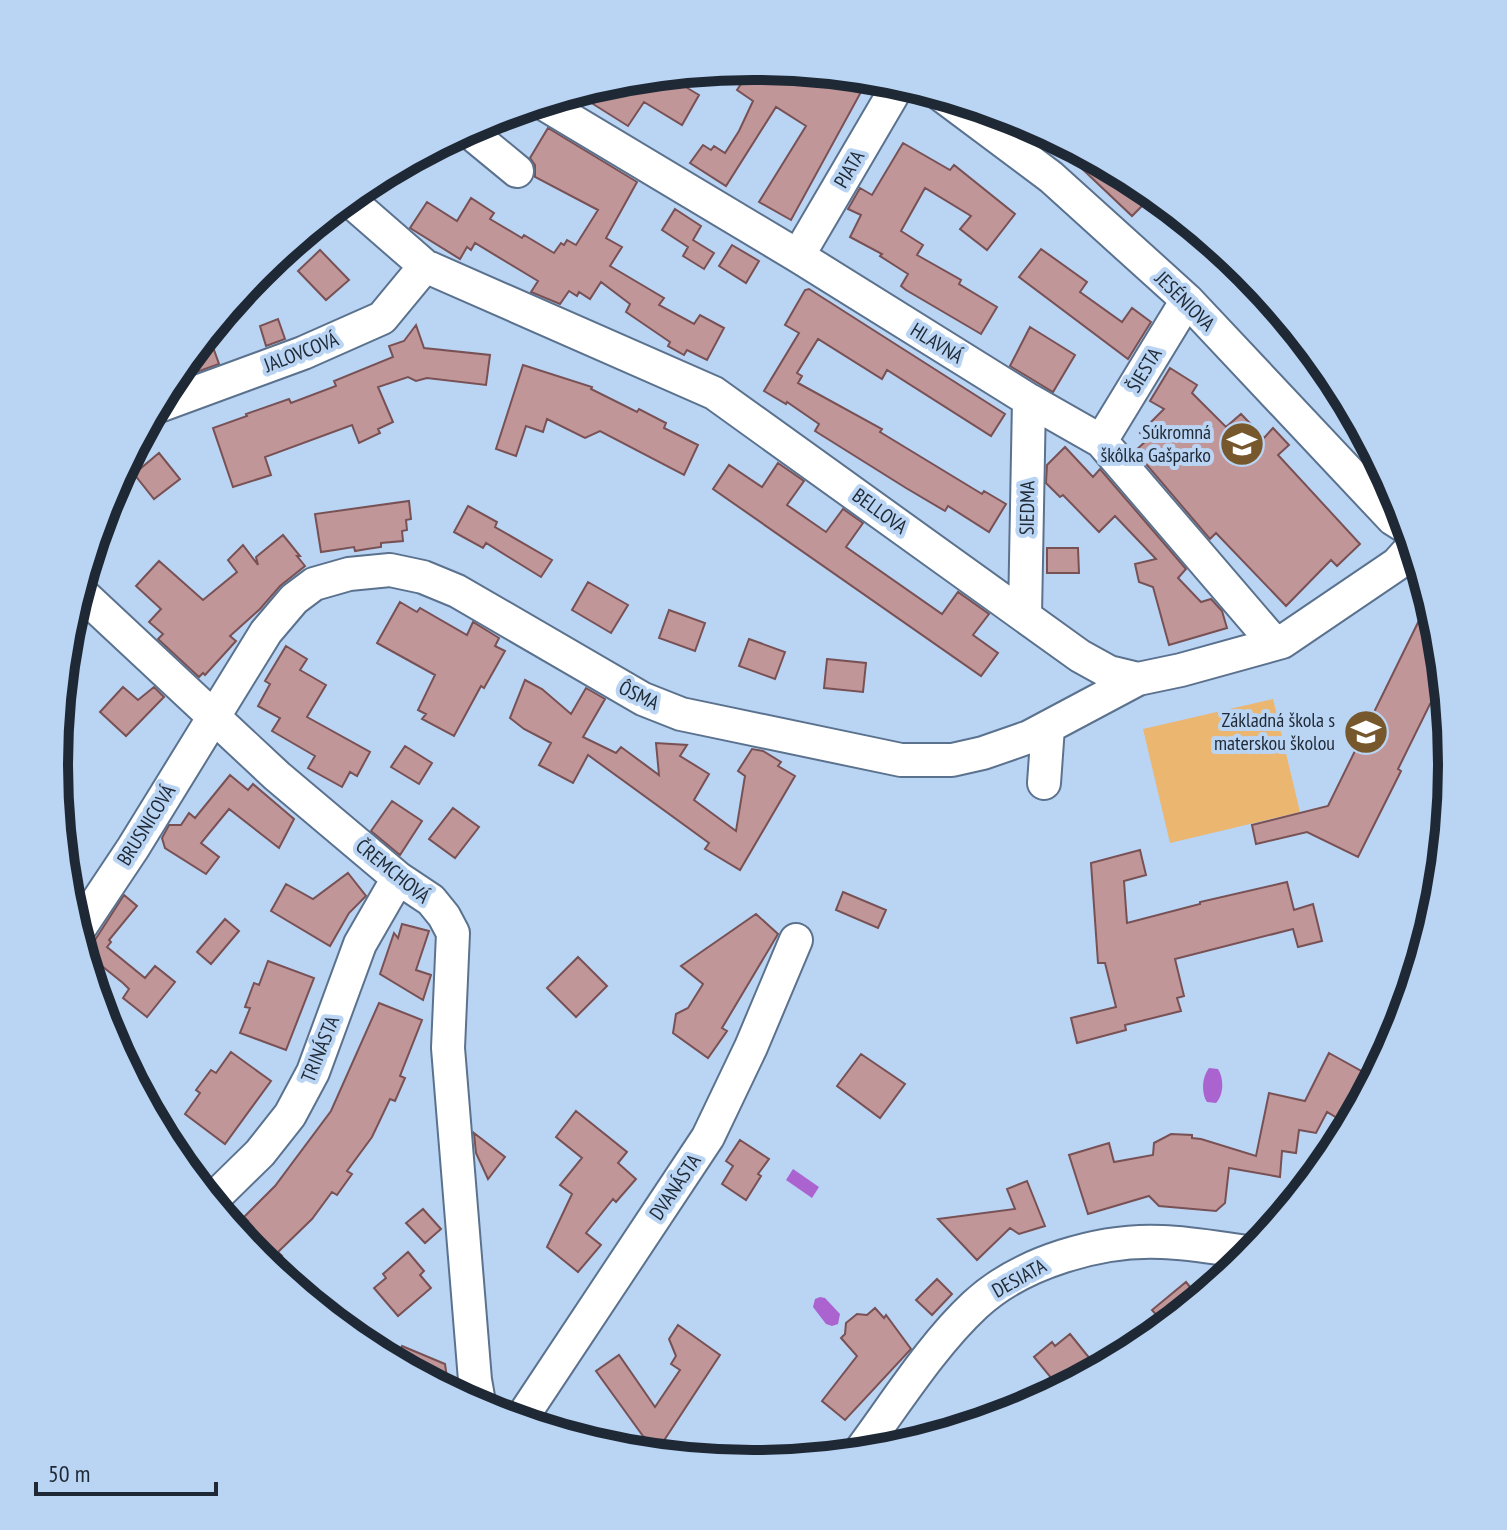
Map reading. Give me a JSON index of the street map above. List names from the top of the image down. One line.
{"streets":{"street":["PIATA","JESÉNIOVA","HLAVNÁ","JALOVCOVÁ","ŠIESTA","SIEDMA","BELLOVA","ÔSMA","BRUSNICOVÁ","ČREMCHOVÁ","TRINÁSTA","DVANÁSTA","DESIATA"]},"crossings":[["PIATA","HLAVNÁ"],["JESÉNIOVA","ŠIESTA"],["HLAVNÁ","ŠIESTA"],["HLAVNÁ","SIEDMA"],["HLAVNÁ","BELLOVA"],["JALOVCOVÁ","BELLOVA"],["SIEDMA","BELLOVA"],["BELLOVA","ÔSMA"],["ÔSMA","BRUSNICOVÁ"],["ÔSMA","ČREMCHOVÁ"],["BRUSNICOVÁ","ČREMCHOVÁ"],["ČREMCHOVÁ","TRINÁSTA"]],"places":{"school or university":["Súkromná škôlka Gašparko","Základná škola s materskou školou"]},"scale_bar":"50 m"}
